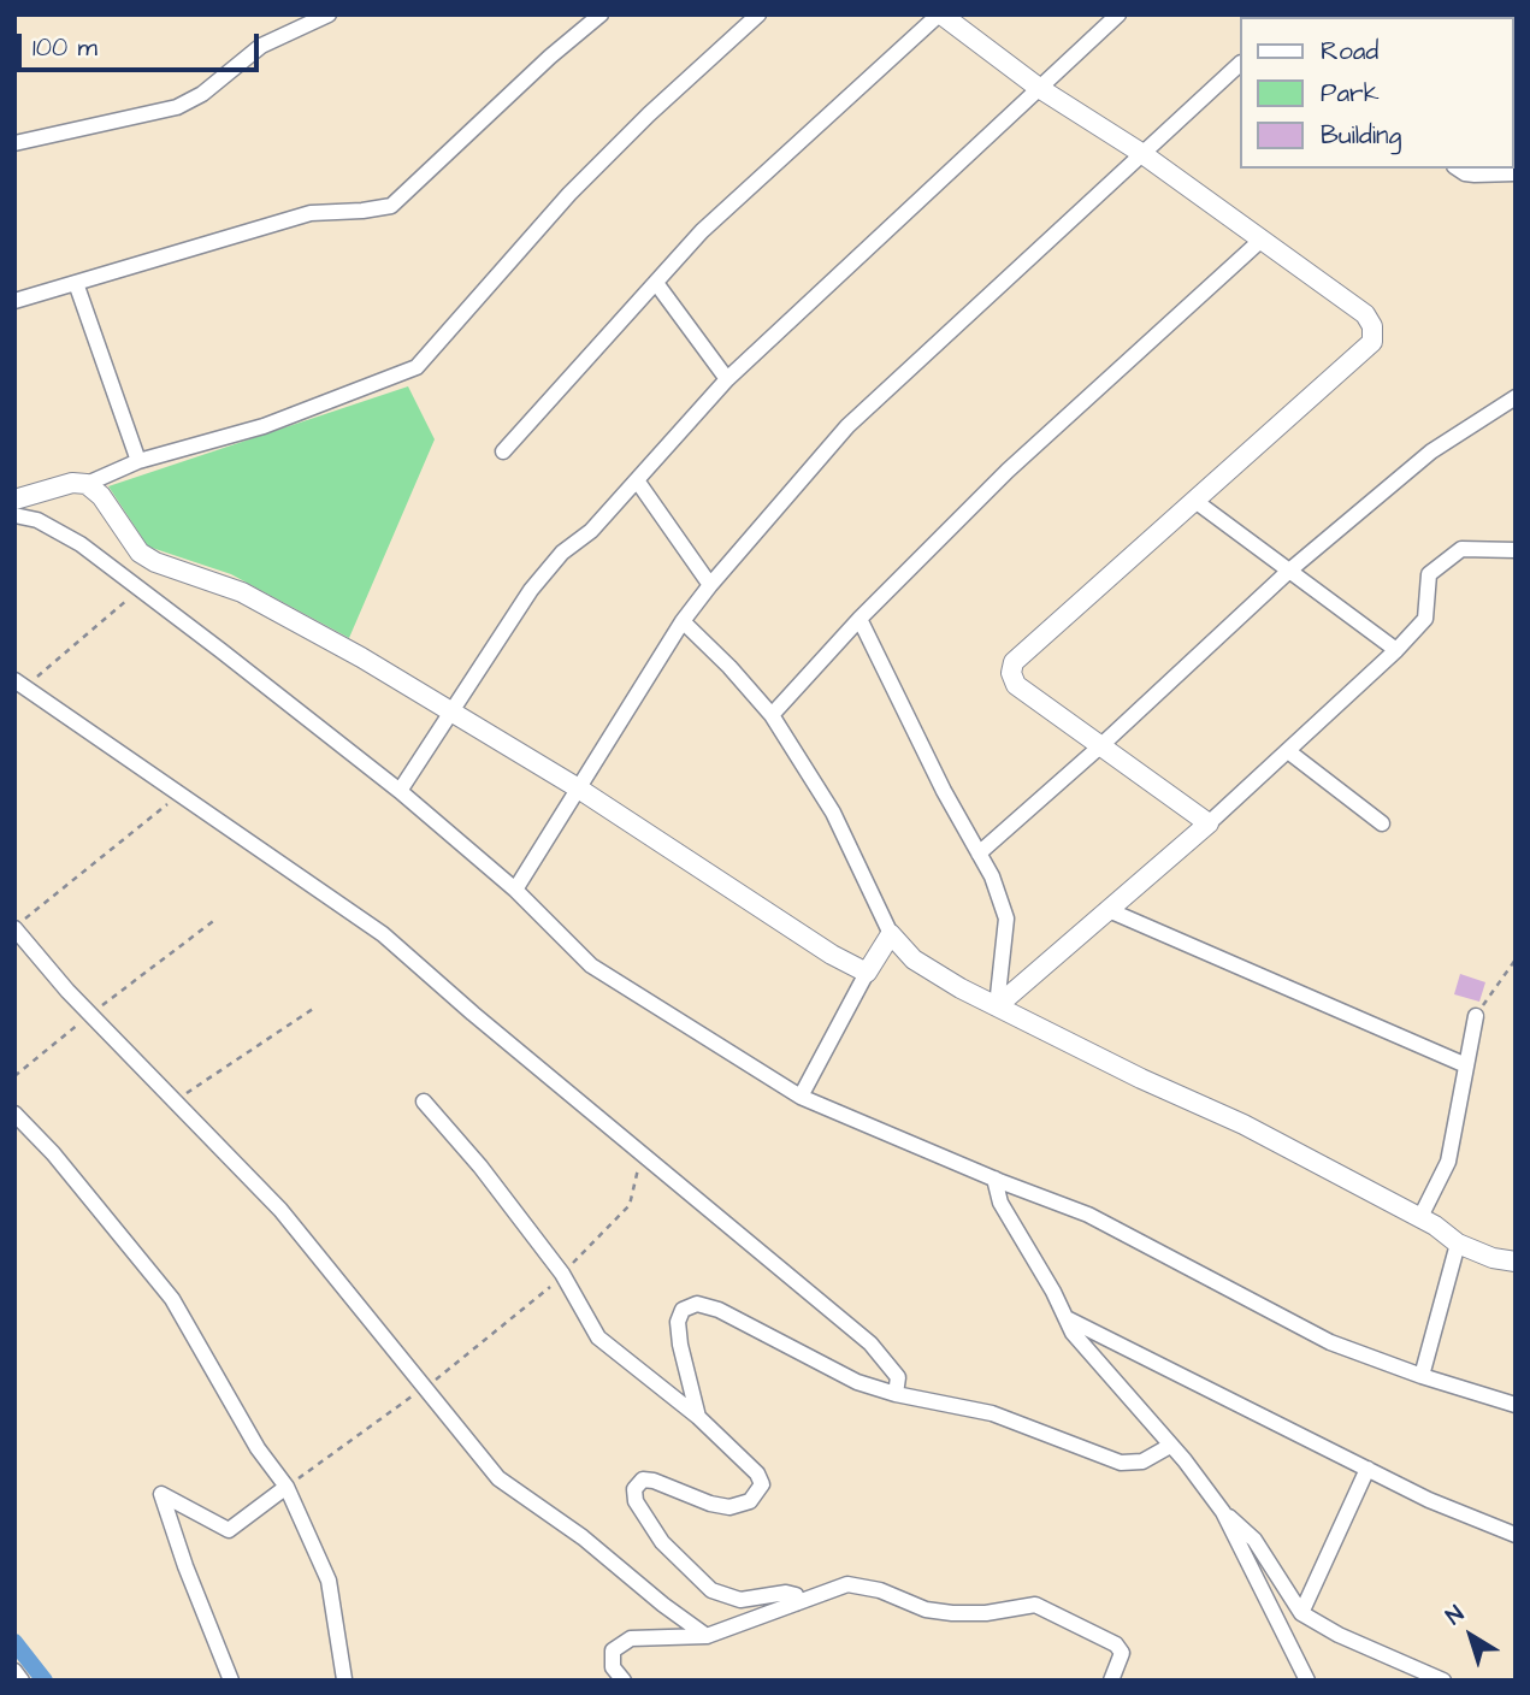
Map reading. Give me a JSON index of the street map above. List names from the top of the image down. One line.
{"legend":["Road","Park","Building"],"scale_bar":"100 m","north":"top left"}
